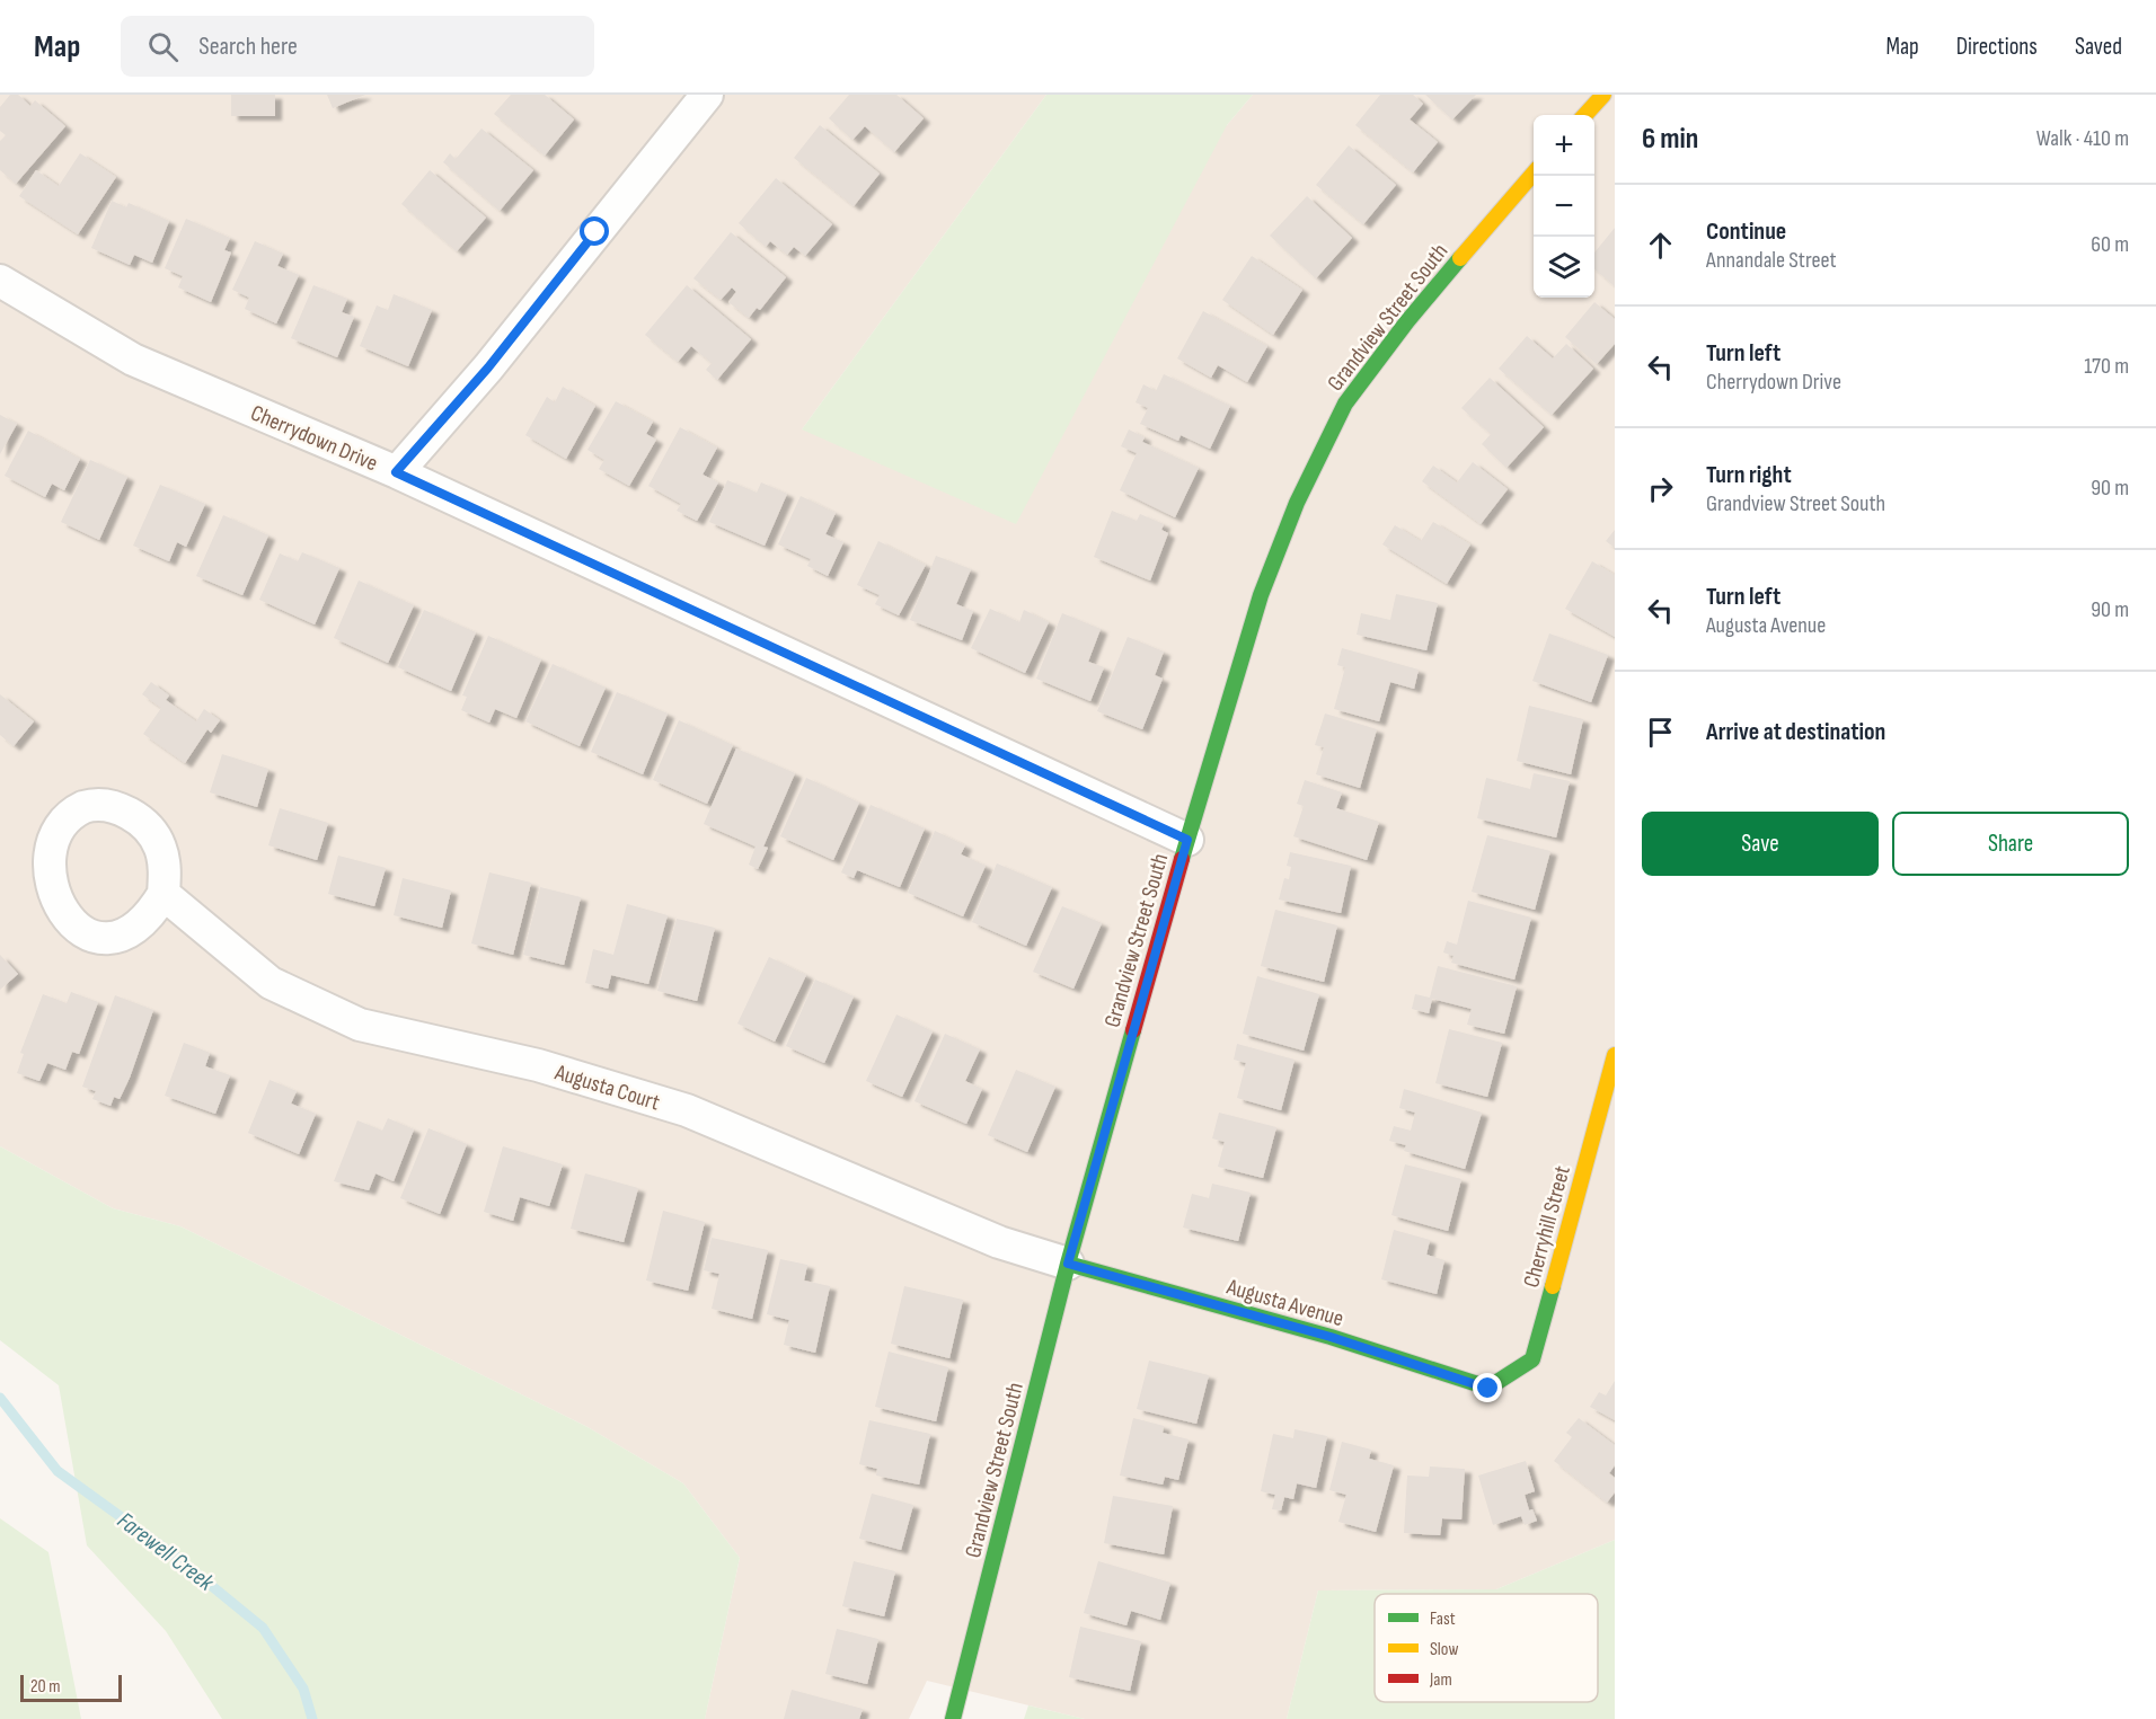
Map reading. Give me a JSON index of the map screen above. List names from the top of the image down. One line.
{"streets":{"street":["Grandview Street South","Cherrydown Drive","Augusta Court","Cherryhill Street","Augusta Avenue"]},"crossings":[["Grandview Street South","Cherrydown Drive"],["Grandview Street South","Augusta Court"],["Grandview Street South","Augusta Avenue"],["Augusta Court","Augusta Avenue"],["Cherryhill Street","Augusta Avenue"]],"water":["Farewell Creek"],"legend":["Fast","Slow","Jam"],"scale_bar":"20 m","page":{"header":"Map","search":"Search here","nav":["Map","Directions","Saved"],"heading":["6 min","Walk · 410 m"],"map_buttons":["+","−"],"list":[["Continue","Annandale Street","60 m"],["Turn left","Cherrydown Drive","170 m"],["Turn right","Grandview Street South","90 m"],["Turn left","Augusta Avenue","90 m"],"Arrive at destination"],"buttons":["Save","Share"],"scale":"20 m"}}
